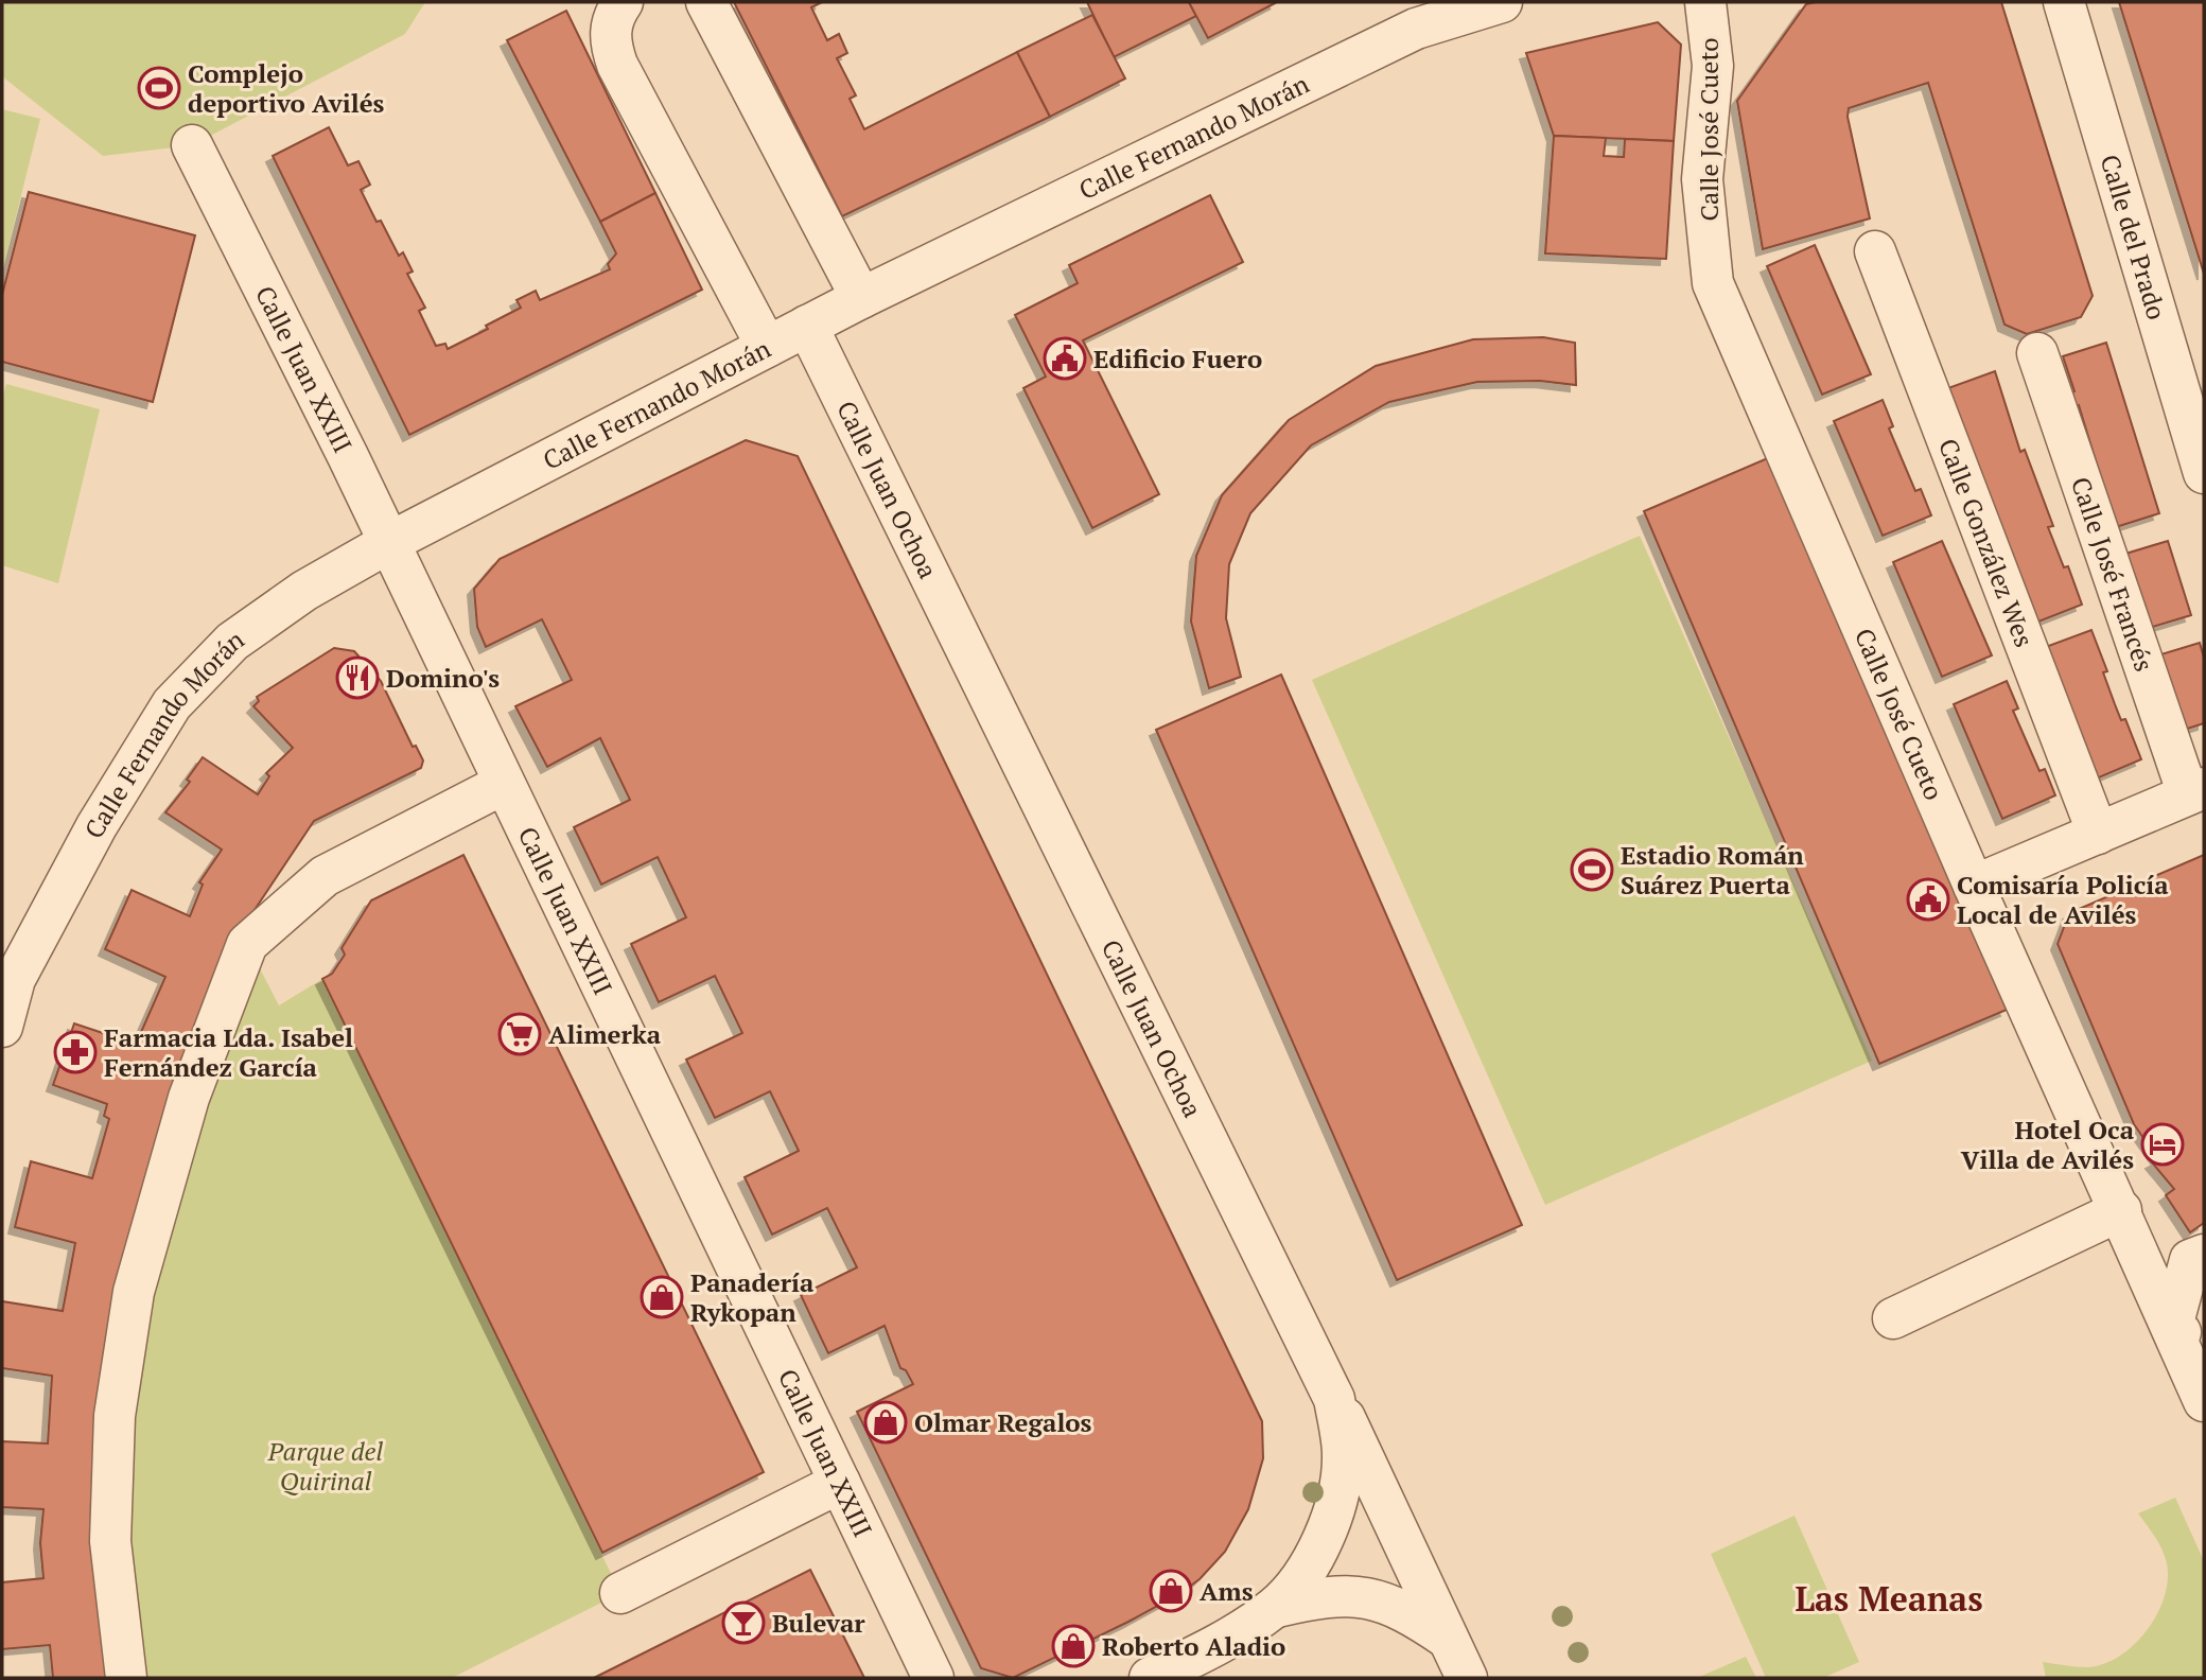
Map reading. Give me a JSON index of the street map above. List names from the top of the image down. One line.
{"streets":{"street":["Calle José Cueto","Calle Fernando Morán","Calle del Prado","Calle Juan XXIII","Calle Juan Ochoa","Calle González Wes","Calle José Francés"]},"crossings":[["Calle Fernando Morán","Calle Juan XXIII"],["Calle Fernando Morán","Calle Juan Ochoa"]],"districts":["Las Meanas"],"parks":["Parque del Quirinal"],"places":{"sports":["Complejo deportivo Avilés","Estadio Román Suárez Puerta"],"public building":["Edificio Fuero","Comisaría Policía Local de Avilés"],"restaurant":["Domino's"],"supermarket":["Alimerka"],"pharmacy":["Farmacia Lda. Isabel Fernández García"],"hotel":["Hotel Oca Villa de Avilés"],"shop":["Panadería Rykopan","Olmar Regalos","Ams","Roberto Aladio"],"bar":["Bulevar"]}}
